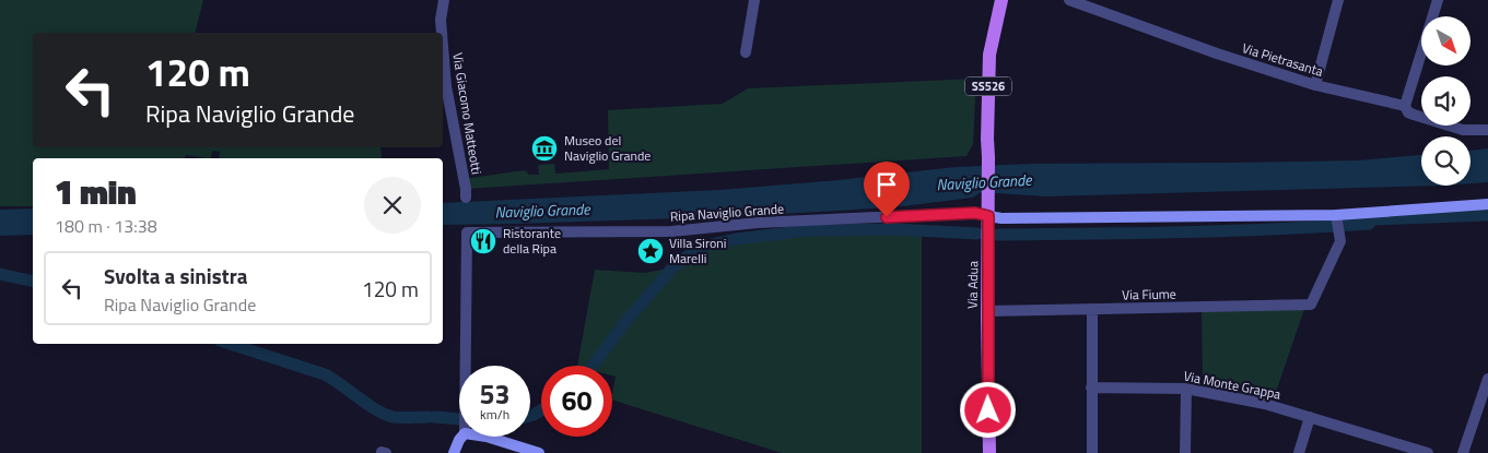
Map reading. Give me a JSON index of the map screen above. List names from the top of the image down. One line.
{"streets":{"main road":["SS526","Via Adua"],"street":["Via Pietrasanta","Via Giacomo Matteotti","Ripa Naviglio Grande","Via Fiume","Via Monte Grappa"]},"crossings":[["SS526","Ripa Naviglio Grande"],["SS526","Via Adua"],["Ripa Naviglio Grande","Via Adua"],["Via Adua","Via Fiume"]],"water":["Naviglio Grande"],"places":{"museum":["Museo del Naviglio Grande"],"restaurant":["Ristorante della Ripa"],"place":["Villa Sironi Marelli"]},"north":"bottom right","page":{"turn":["120 m","Ripa Naviglio Grande"],"heading":["1 min","180 m · 13:38"],"list":[{"name":"Svolta a sinistra","note":"Ripa Naviglio Grande","value":"120 m"}],"speed":"53 km/h","limit":"60"}}
